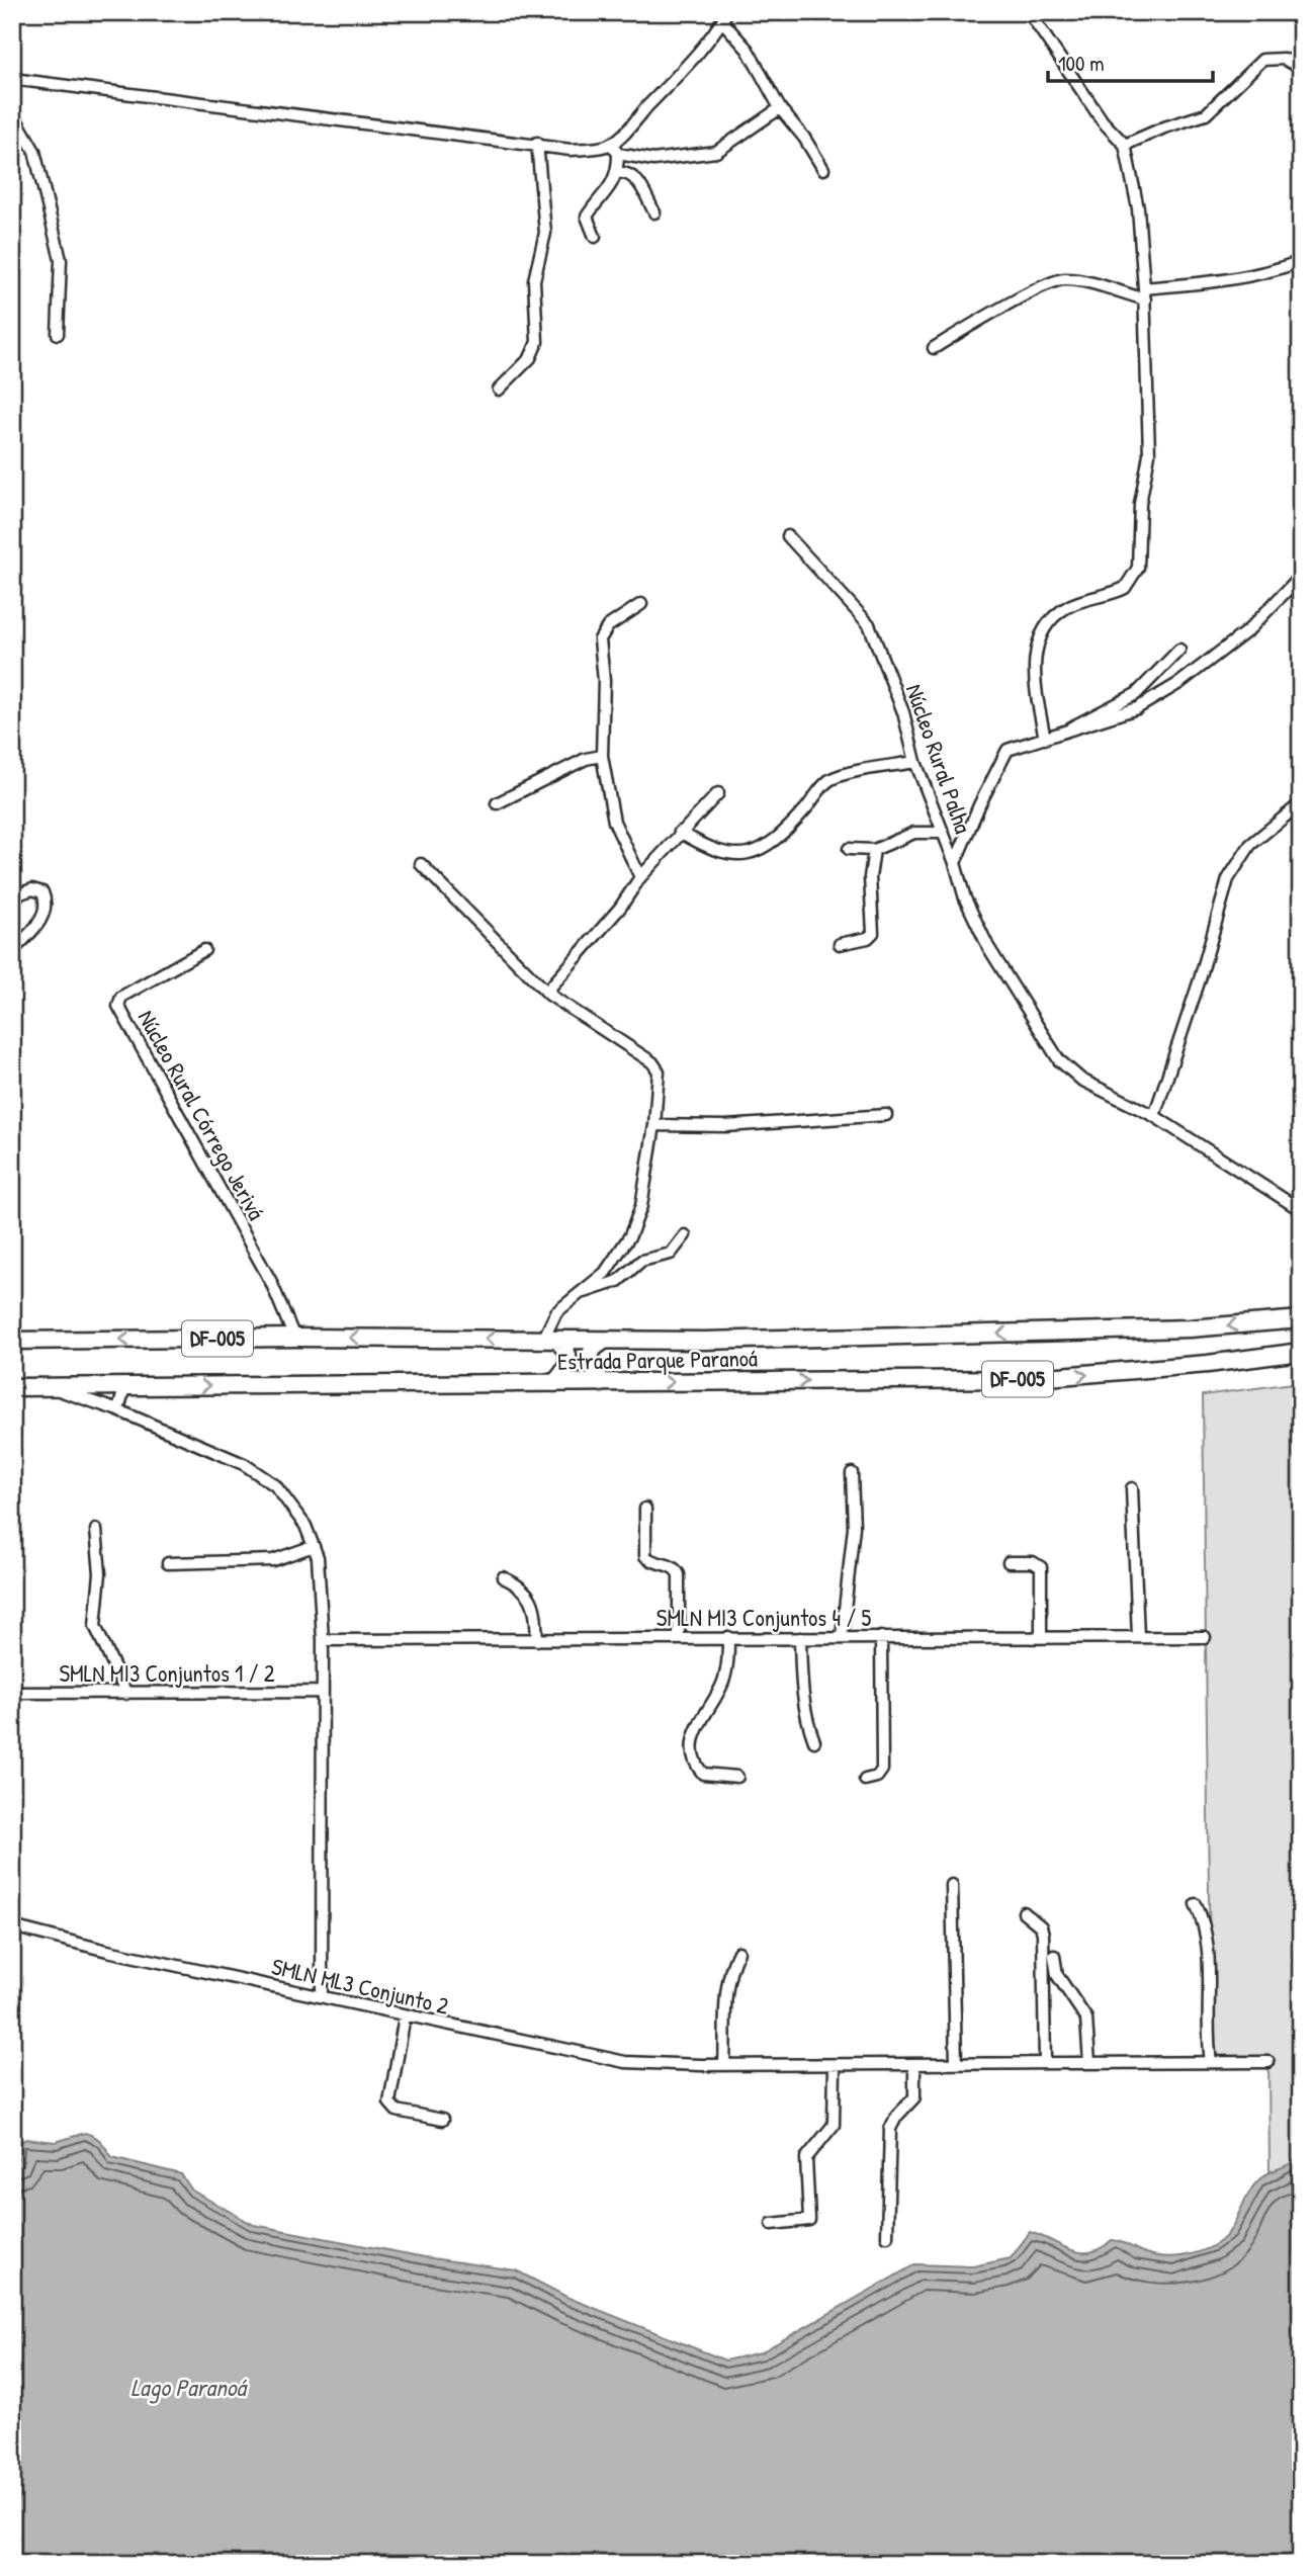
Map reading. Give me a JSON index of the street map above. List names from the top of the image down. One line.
{"streets":{"main road":["DF-005","Estrada Parque Paranoá"],"street":["Núcleo Rural Palha","Núcleo Rural Córrego Jerivá","SMLN MI3 Conjuntos 4 / 5","SMLN MI3 Conjuntos 1 / 2","SMLN ML3 Conjunto 2"]},"crossings":[["Núcleo Rural Córrego Jerivá","Estrada Parque Paranoá"]],"water":["Lago Paranoá"],"scale_bar":"100 m"}
